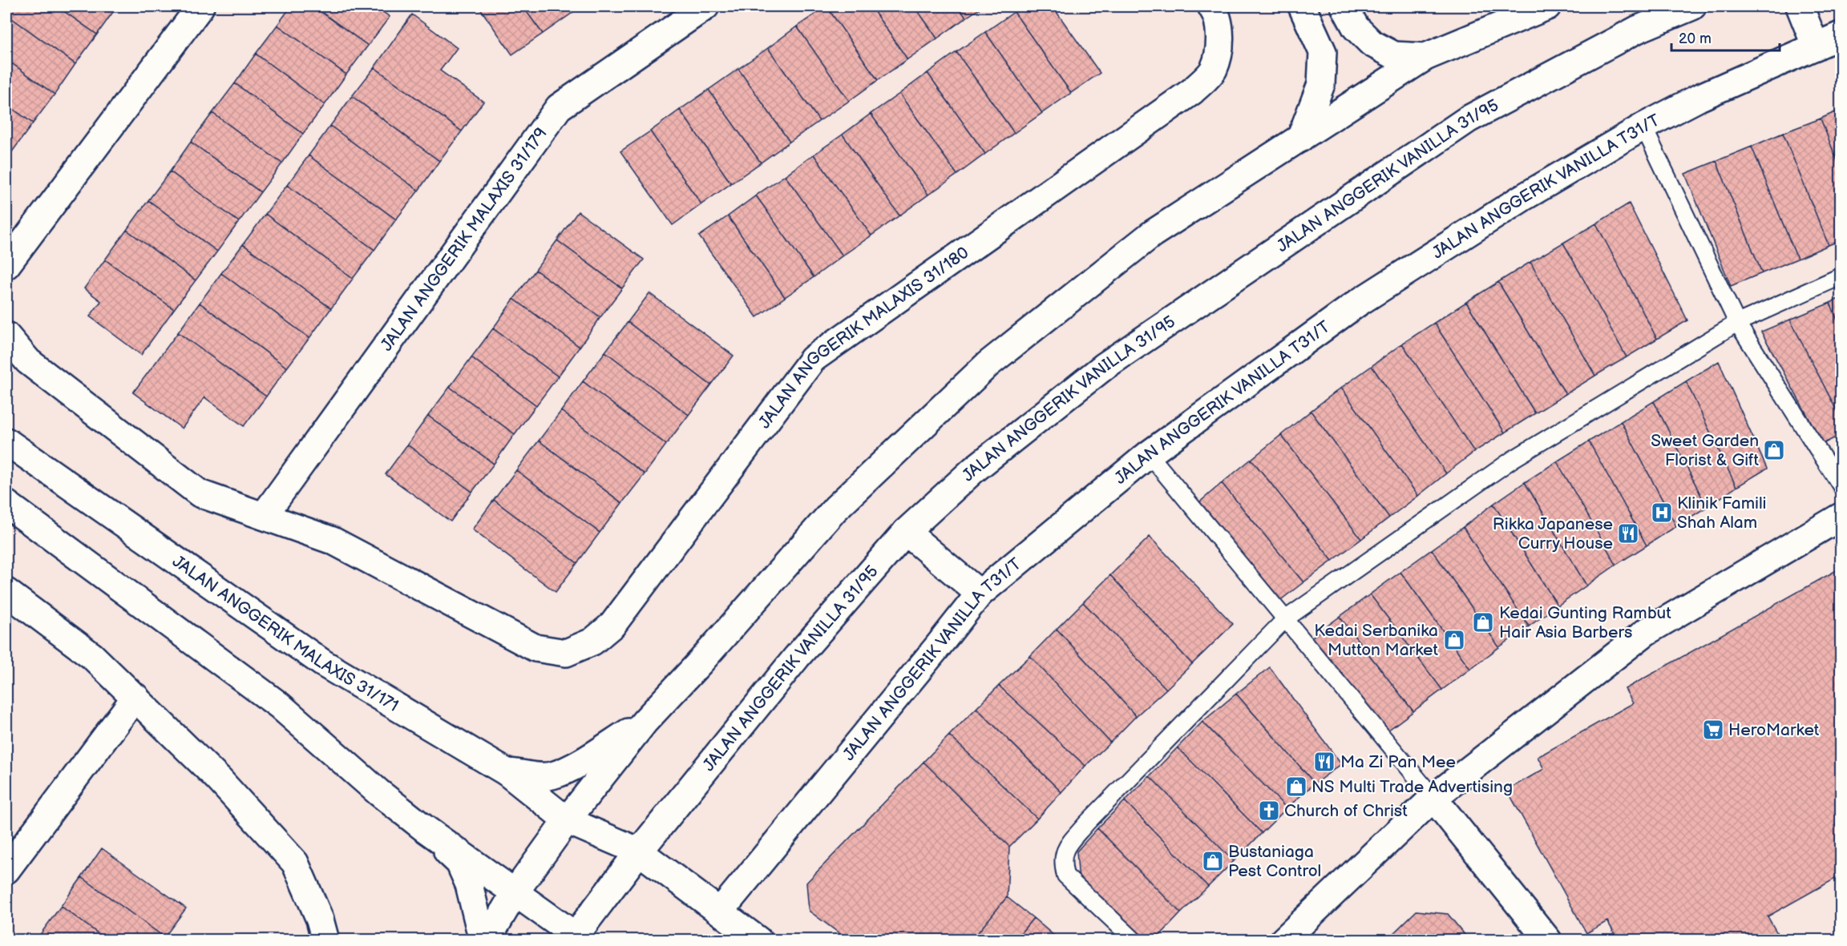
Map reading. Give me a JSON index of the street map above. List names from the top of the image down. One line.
{"streets":{"street":["JALAN ANGGERIK VANILLA 31/95","JALAN ANGGERIK VANILLA T31/T","JALAN ANGGERIK MALAXIS 31/179","JALAN ANGGERIK MALAXIS 31/180","JALAN ANGGERIK MALAXIS 31/171"]},"crossings":[["JALAN ANGGERIK VANILLA 31/95","JALAN ANGGERIK MALAXIS 31/171"],["JALAN ANGGERIK VANILLA T31/T","JALAN ANGGERIK MALAXIS 31/171"],["JALAN ANGGERIK MALAXIS 31/179","JALAN ANGGERIK MALAXIS 31/180"]],"places":{"shop":["Sweet Garden Florist & Gift","Kedai Gunting Rambut Hair Asia Barbers","Kedai Serbanika Mutton Market","NS Multi Trade Advertising","Bustaniaga Pest Control"],"hospital":["Klinik Famili Shah Alam"],"restaurant":["Rikka Japanese Curry House","Ma Zi Pan Mee"],"supermarket":["HeroMarket"],"church":["Church of Christ"]},"scale_bar":"20 m"}
